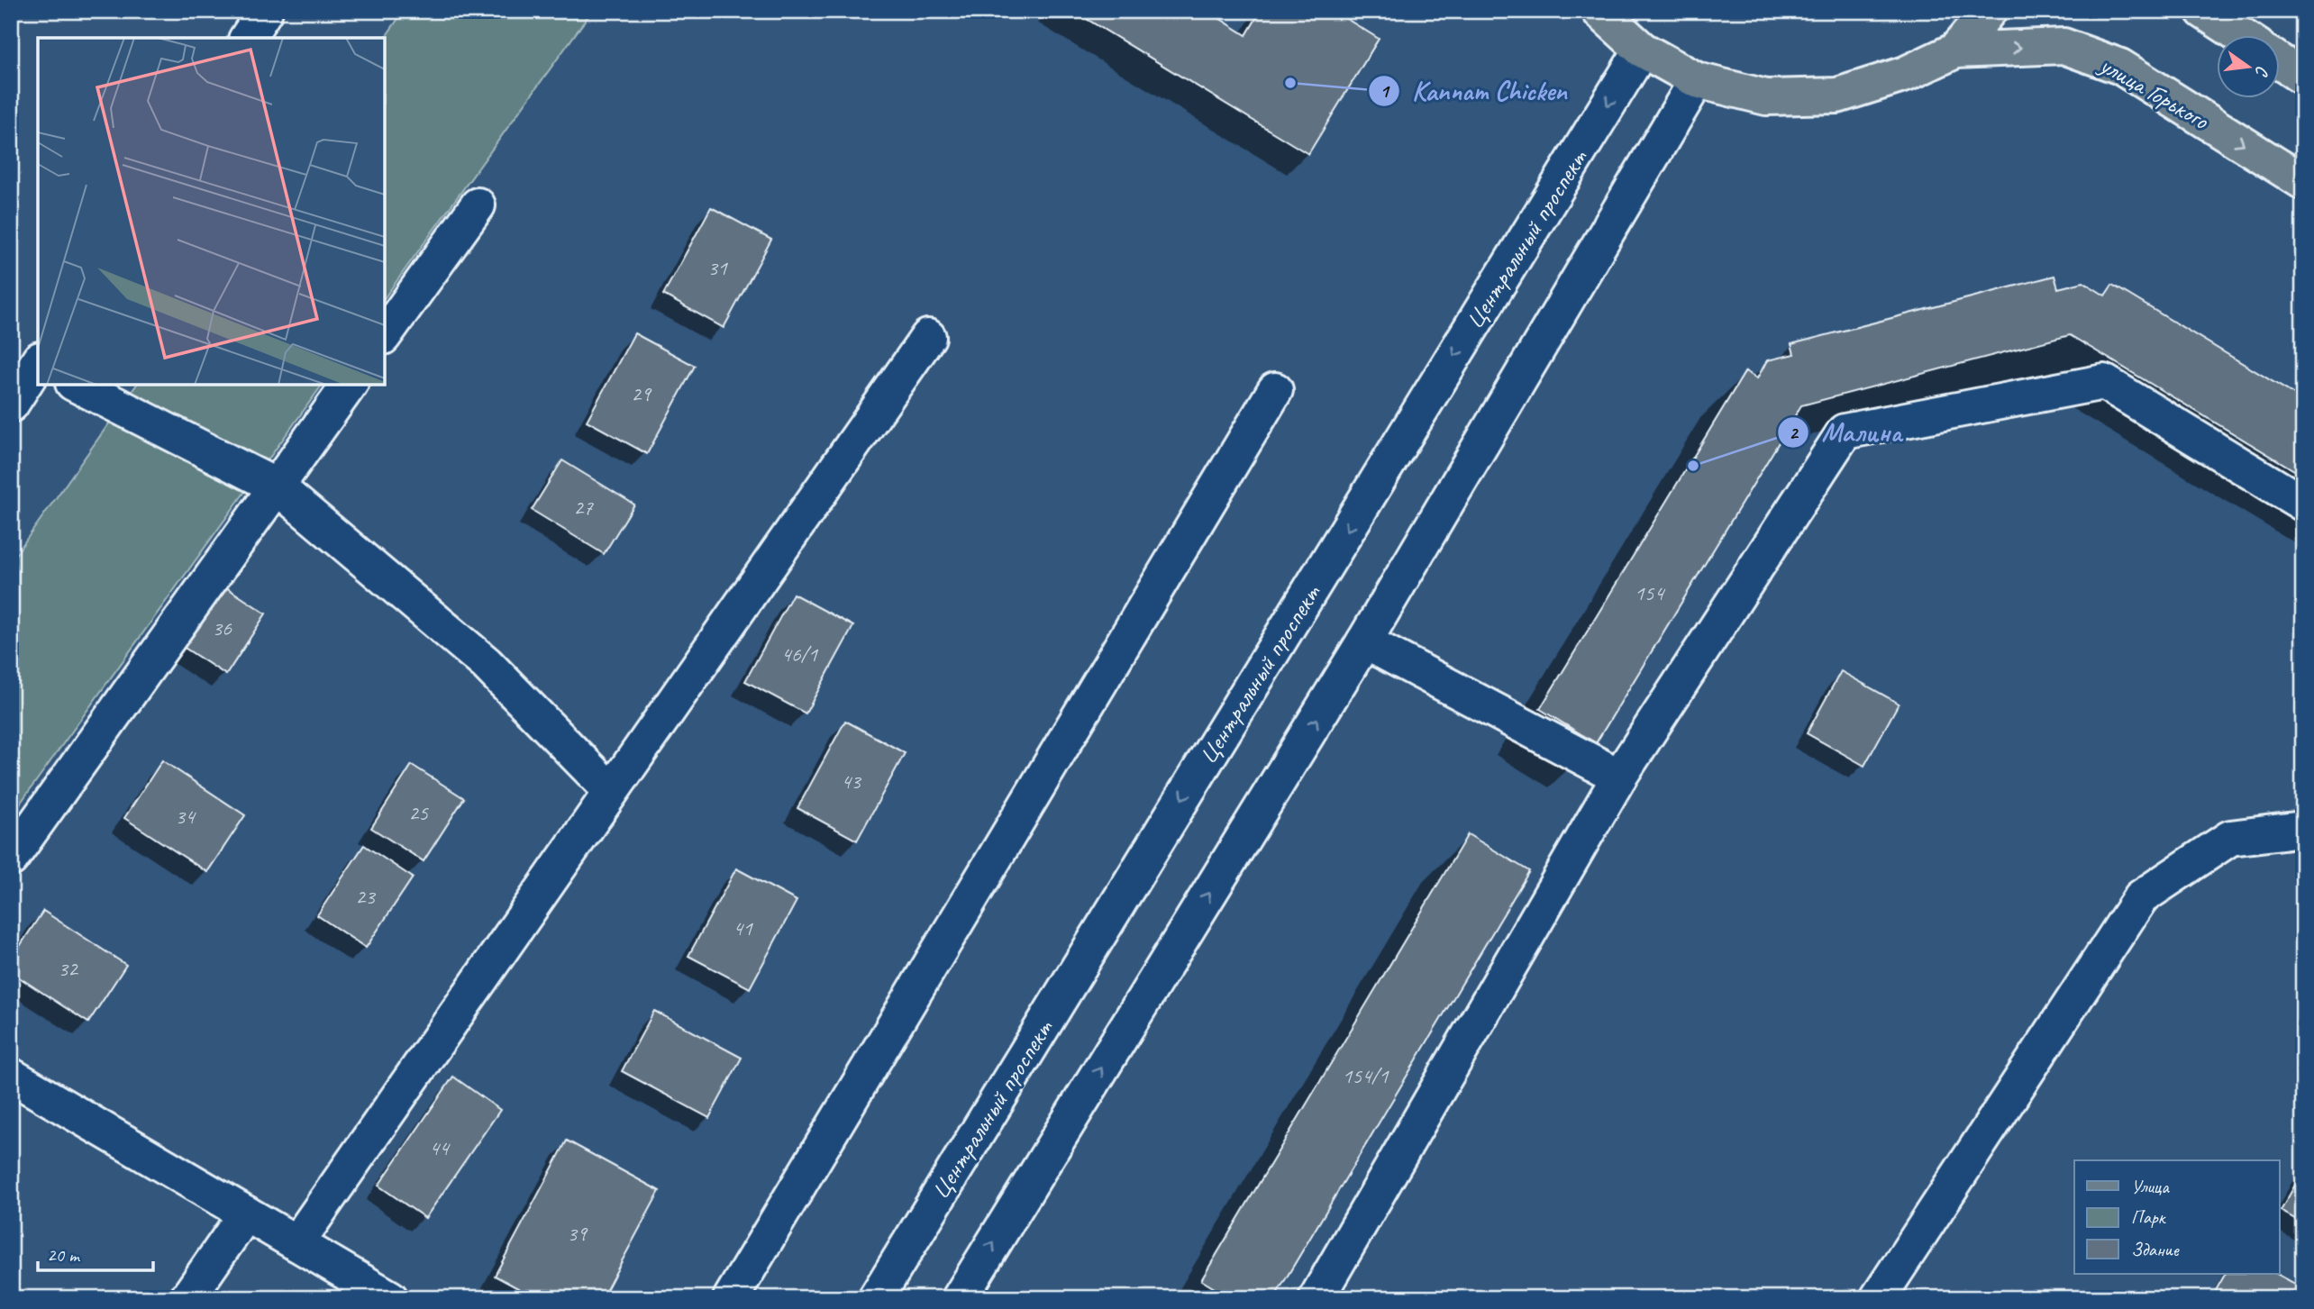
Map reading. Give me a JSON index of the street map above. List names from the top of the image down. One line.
{"streets":{"main road":["улица Горького"],"street":["Центральный проспект"]},"one_way":["улица Горького"],"places":["Kannam Chicken","Малина"],"house_numbers":["31","29","27","154","36","46/1","43","25","34","23","41","32","154/1","44","39"],"legend":["Улица","Парк","Здание"],"scale_bar":"20 m","north":"right"}
